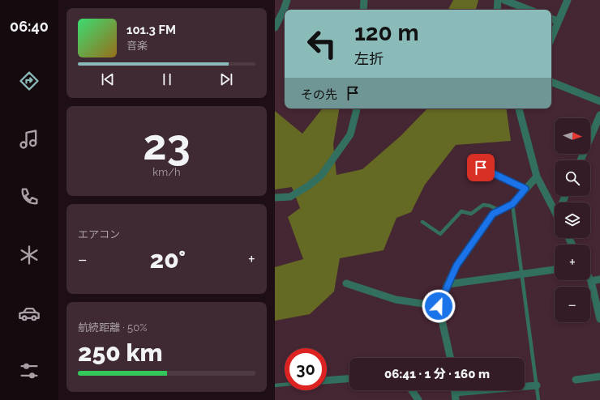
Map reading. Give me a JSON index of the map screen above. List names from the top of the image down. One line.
{"north":"right","page":{"tabs":"06:40","turn":["120 m","左折"],"song":["101.3 FM","音楽"],"then":"その先","tile":[["23","km/h"],"エアコン",["航続距離 · 50%","250 km"]],"map_buttons":["+","−"],"heat":["−","20°","+"],"limit":"30","trip":"06:41 · 1 分 · 160 m"}}
